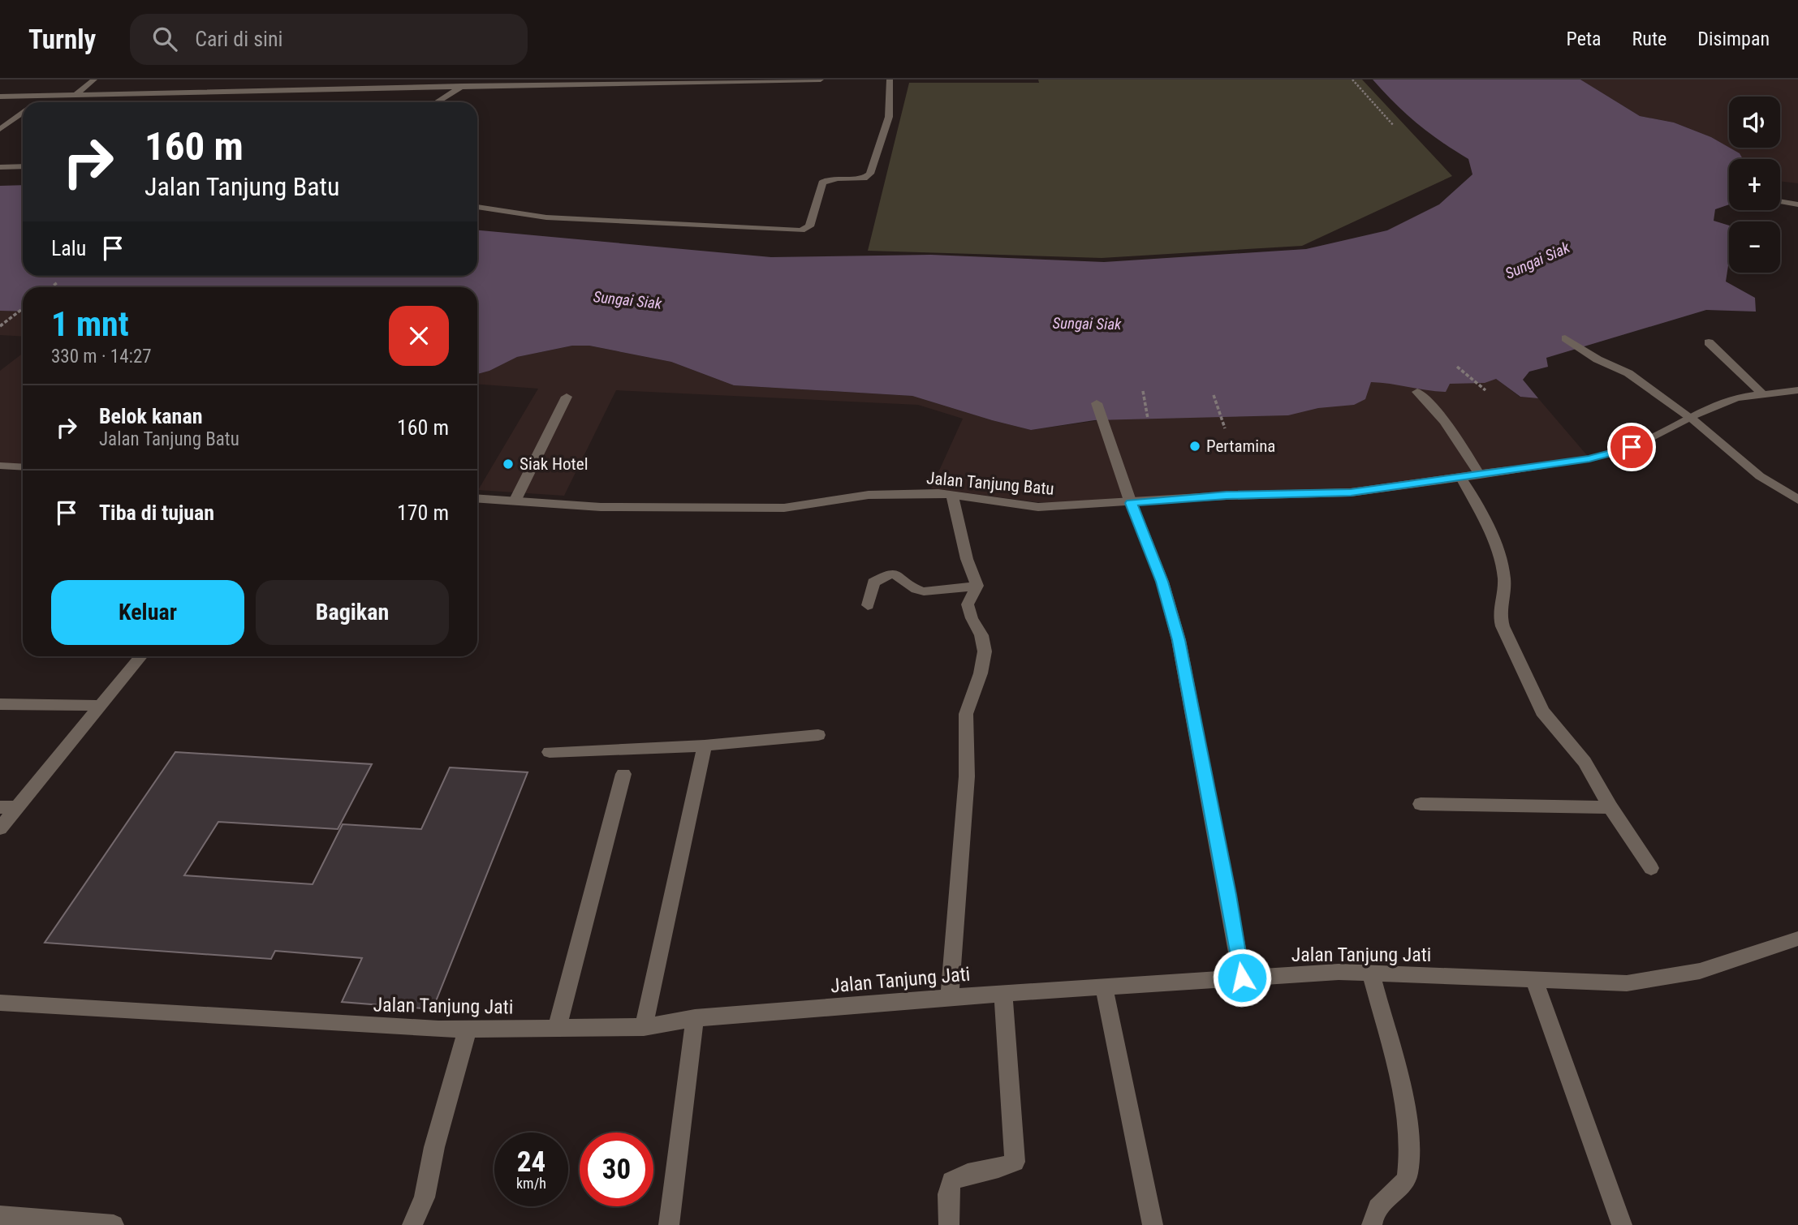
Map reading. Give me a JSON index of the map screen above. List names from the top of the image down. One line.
{"streets":{"street":["Jalan Tanjung Batu","Jalan Tanjung Jati"]},"water":["Sungai Siak"],"places":["Pertamina","Siak Hotel"],"page":{"header":"Turnly","search":"Cari di sini","nav":["Peta","Rute","Disimpan"],"map_buttons":["+","−"],"turn":["160 m","Jalan Tanjung Batu"],"then":"Lalu","heading":["1 mnt","330 m · 14:27"],"list":[{"name":"Belok kanan","note":"Jalan Tanjung Batu","value":"160 m"},{"name":"Tiba di tujuan","value":"170 m"}],"buttons":["Keluar","Bagikan"],"speed":"24 km/h","limit":"30"}}
